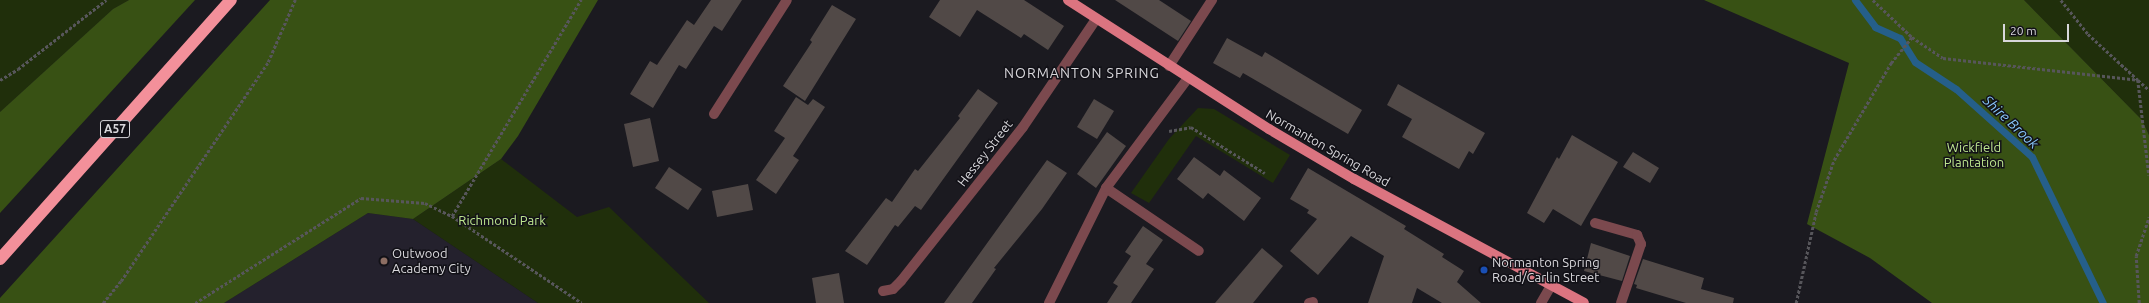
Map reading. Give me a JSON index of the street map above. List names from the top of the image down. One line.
{"streets":{"highway":["A57"],"main road":["Normanton Spring Road"],"street":["Hessey Street"]},"crossings":[["Normanton Spring Road","Hessey Street"]],"districts":["NORMANTON SPRING"],"water":["Shire Brook"],"parks":["Wickfield Plantation","Richmond Park"],"places":["Outwood Academy City","Normanton Spring Road/Carlin Street"],"scale_bar":"20 m"}
